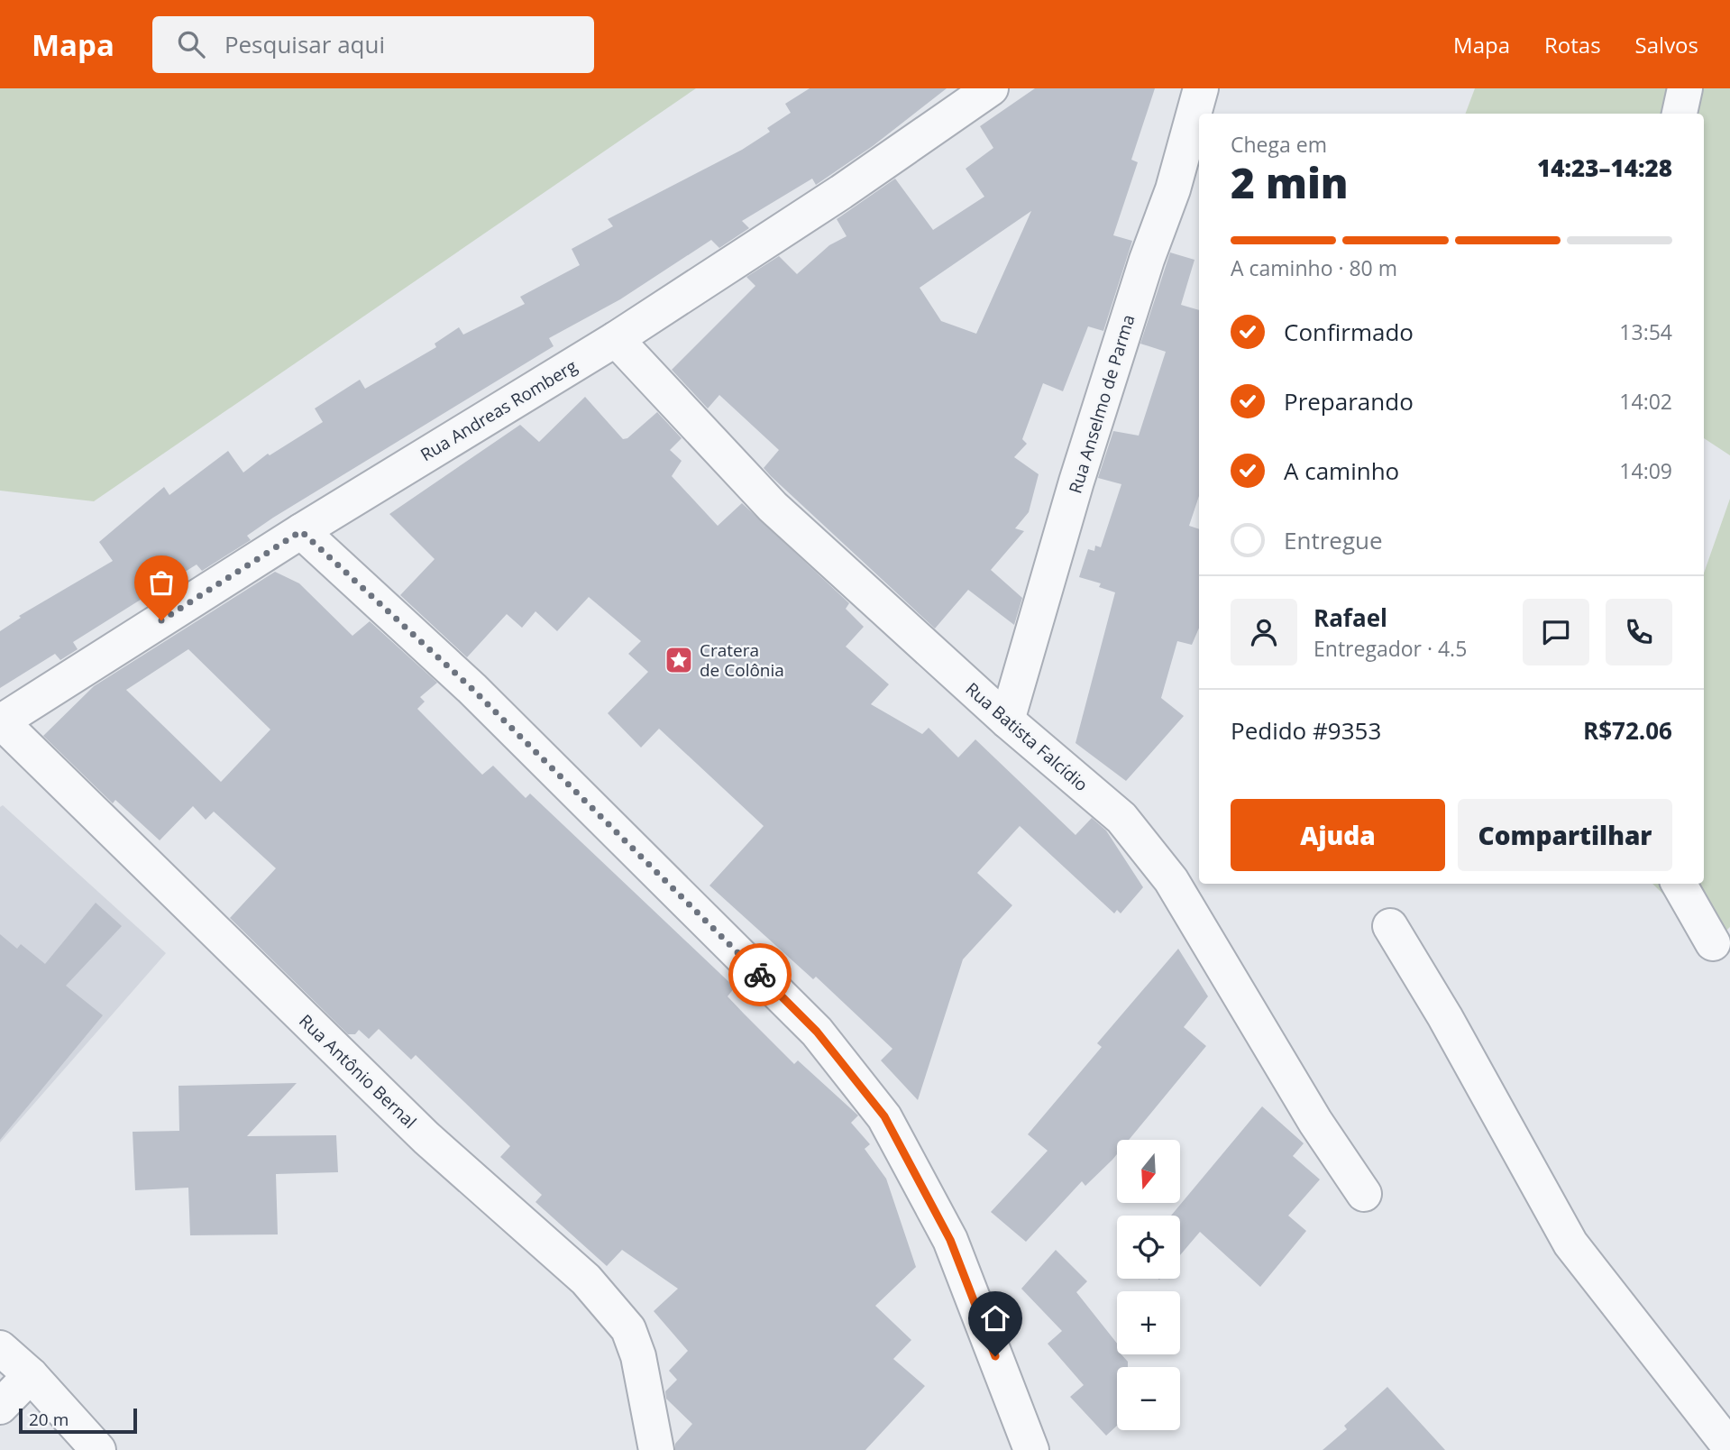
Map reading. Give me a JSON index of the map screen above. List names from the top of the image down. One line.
{"streets":{"street":["Rua Anselmo de Parma","Rua Andreas Romberg","Rua Batista Falcídio","Rua Antônio Bernal"]},"crossings":[["Rua Anselmo de Parma","Rua Batista Falcídio"],["Rua Andreas Romberg","Rua Batista Falcídio"],["Rua Andreas Romberg","Rua Antônio Bernal"]],"places":{"place":["Cratera de Colônia"]},"scale_bar":"20 m","north":"bottom","page":{"header":"Mapa","search":"Pesquisar aqui","nav":["Mapa","Rotas","Salvos"],"heading":["2 min","Chega em","14:23–14:28"],"panel":["Rafael","Entregador · 4.5","Pedido #9353","R$72.06"],"bar":"A caminho · 80 m","list":[["Confirmado","13:54"],["Preparando","14:02"],["A caminho","14:09"],"Entregue"],"buttons":["Ajuda","Compartilhar"],"map_buttons":["+","−"],"scale":"20 m"}}
